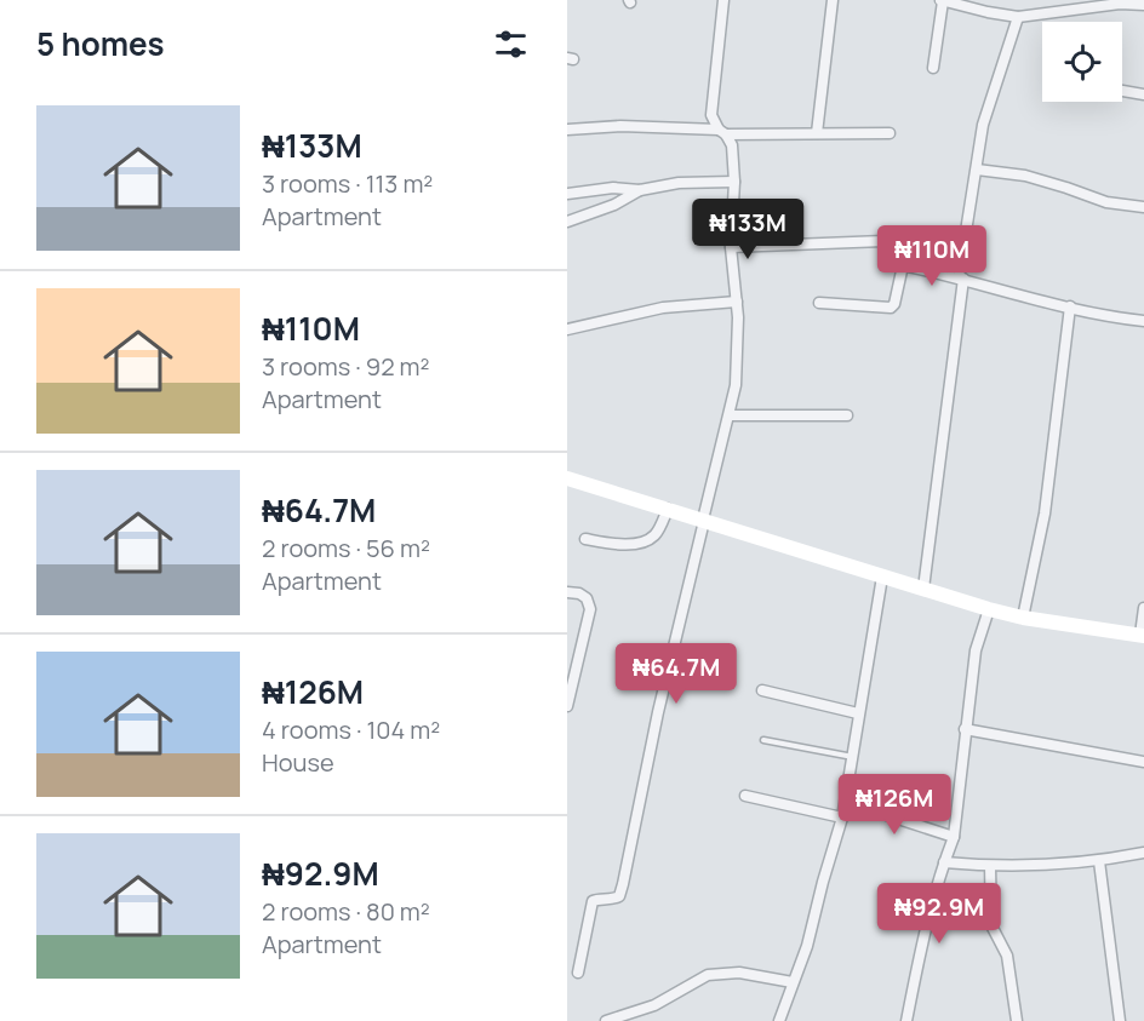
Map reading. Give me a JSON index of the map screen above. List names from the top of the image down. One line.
{"page":{"heading":"5 homes","list":[{"name":"₦133M","note":"3 rooms · 113 m² · Apartment"},{"name":"₦110M","note":"3 rooms · 92 m² · Apartment"},{"name":"₦64.7M","note":"2 rooms · 56 m² · Apartment"},{"name":"₦126M","note":"4 rooms · 104 m² · House"},{"name":"₦92.9M","note":"2 rooms · 80 m² · Apartment"}],"price":["₦133M","₦110M","₦64.7M","₦126M","₦92.9M"]}}
